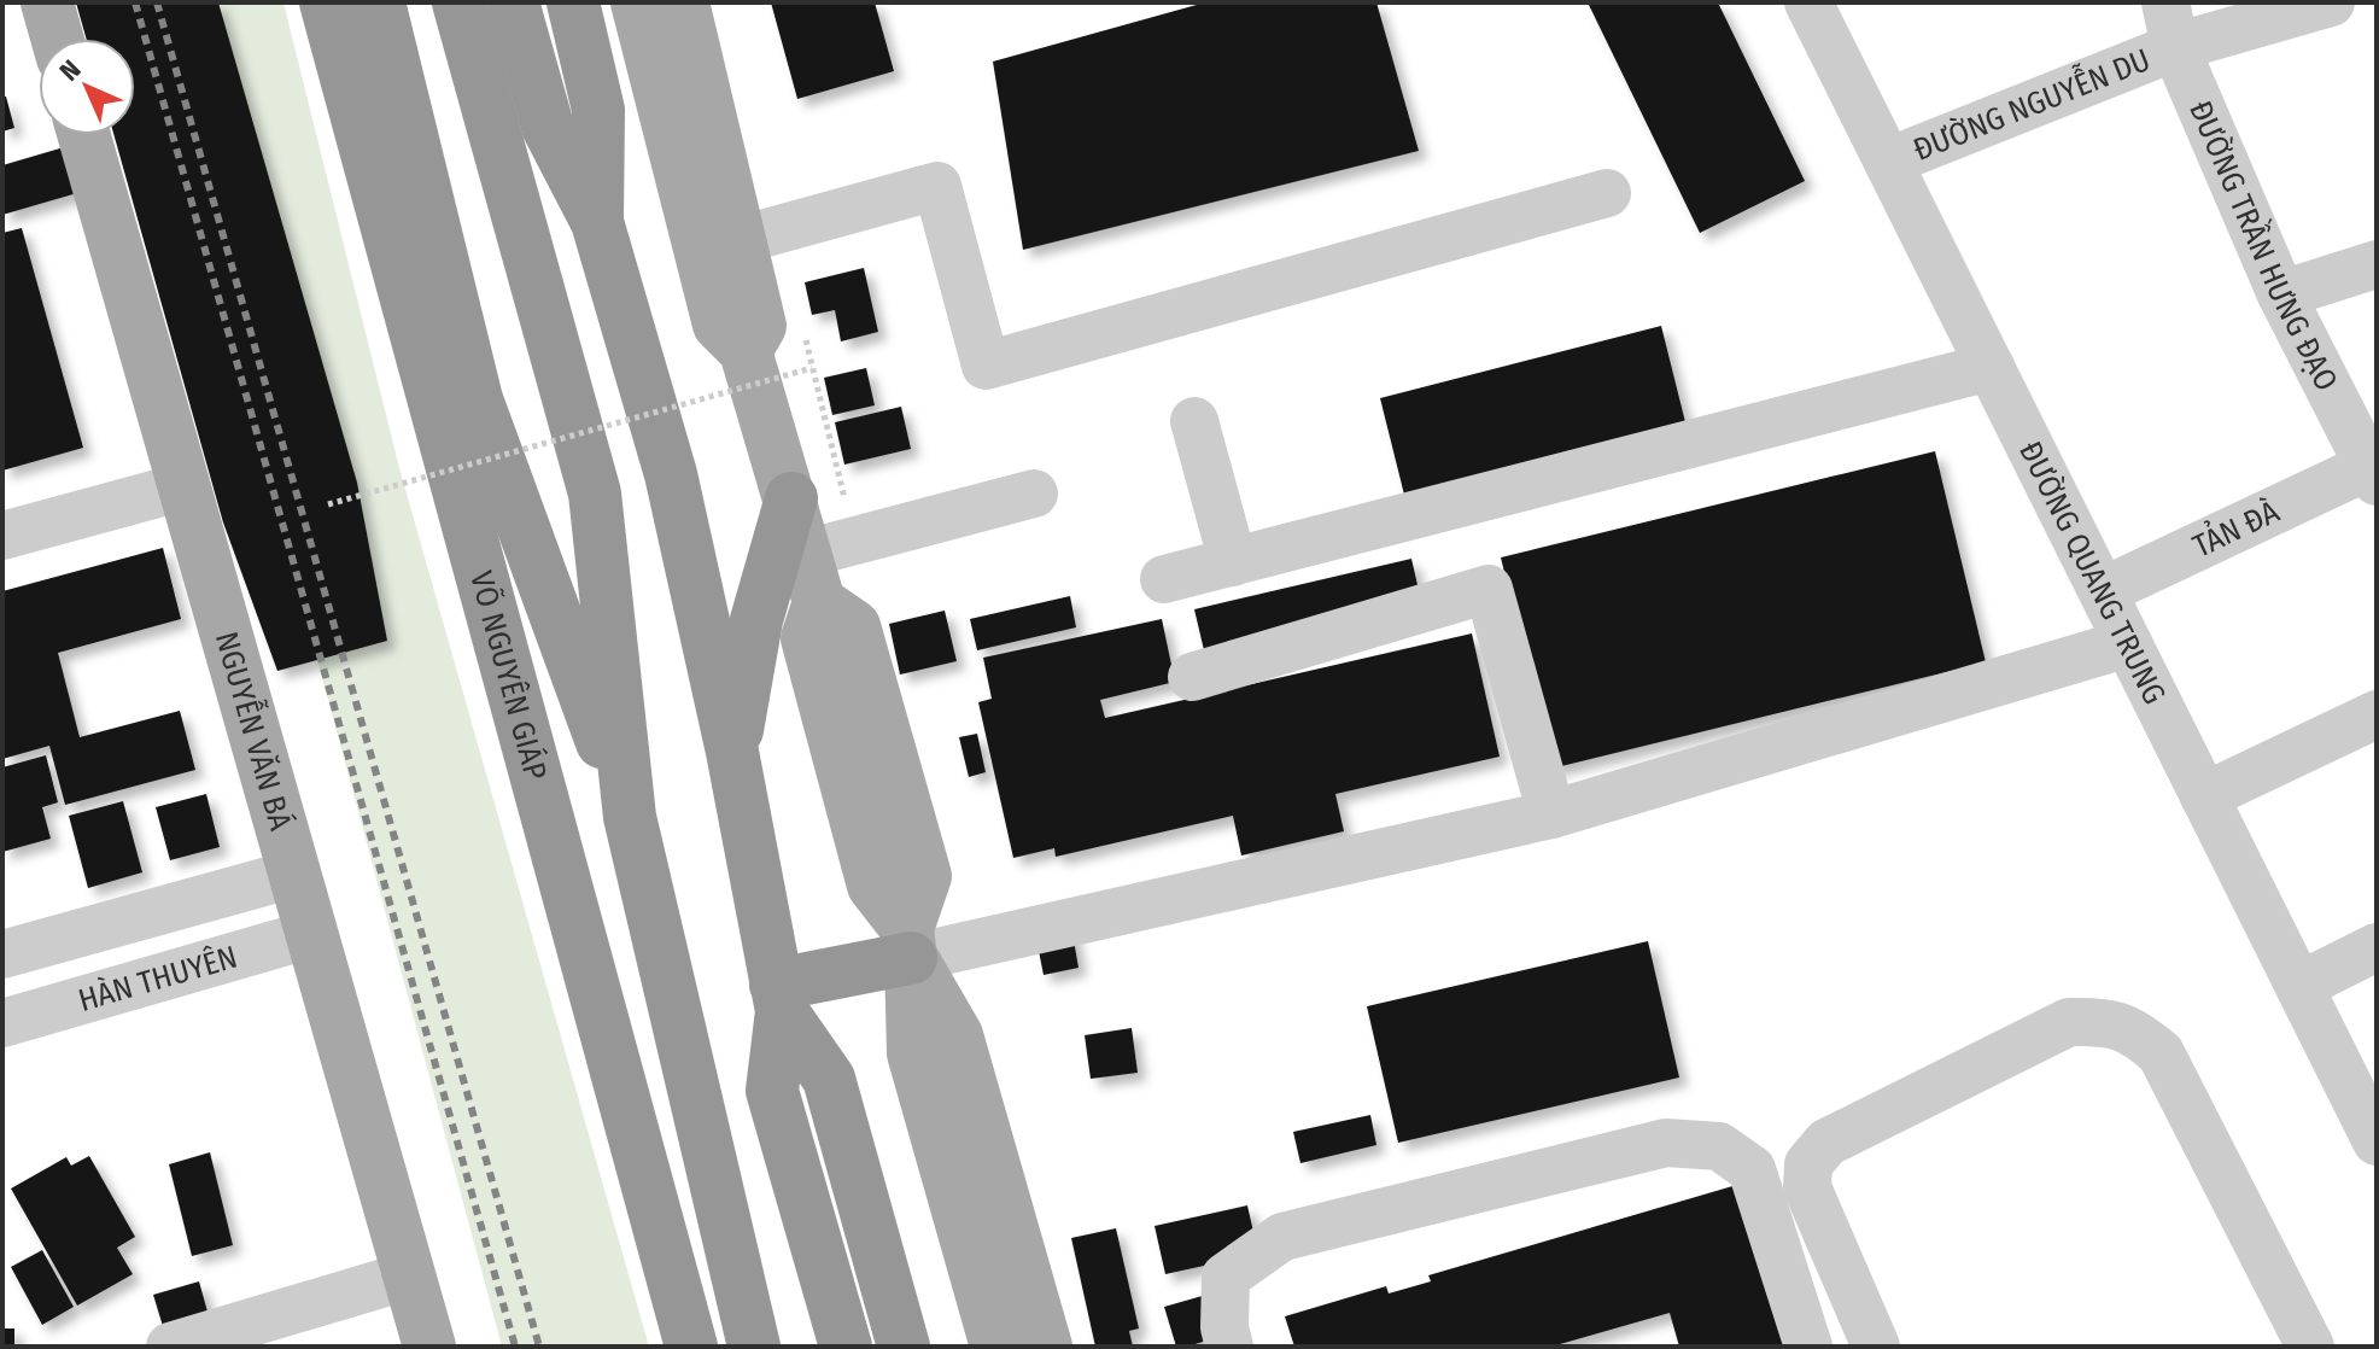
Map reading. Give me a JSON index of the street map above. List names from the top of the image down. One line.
{"streets":{"highway":["VÕ NGUYÊN GIÁP"],"main road":["NGUYỄN VĂN BÁ"],"street":["ĐƯỜNG NGUYỄN DU","ĐƯỜNG TRẦN HƯNG ĐẠO","TẢN ĐÀ","ĐƯỜNG QUANG TRUNG","HÀN THUYÊN"]},"crossings":[["ĐƯỜNG NGUYỄN DU","ĐƯỜNG TRẦN HƯNG ĐẠO"],["ĐƯỜNG NGUYỄN DU","ĐƯỜNG QUANG TRUNG"],["ĐƯỜNG TRẦN HƯNG ĐẠO","TẢN ĐÀ"],["TẢN ĐÀ","ĐƯỜNG QUANG TRUNG"],["NGUYỄN VĂN BÁ","HÀN THUYÊN"]],"north":"top left"}
